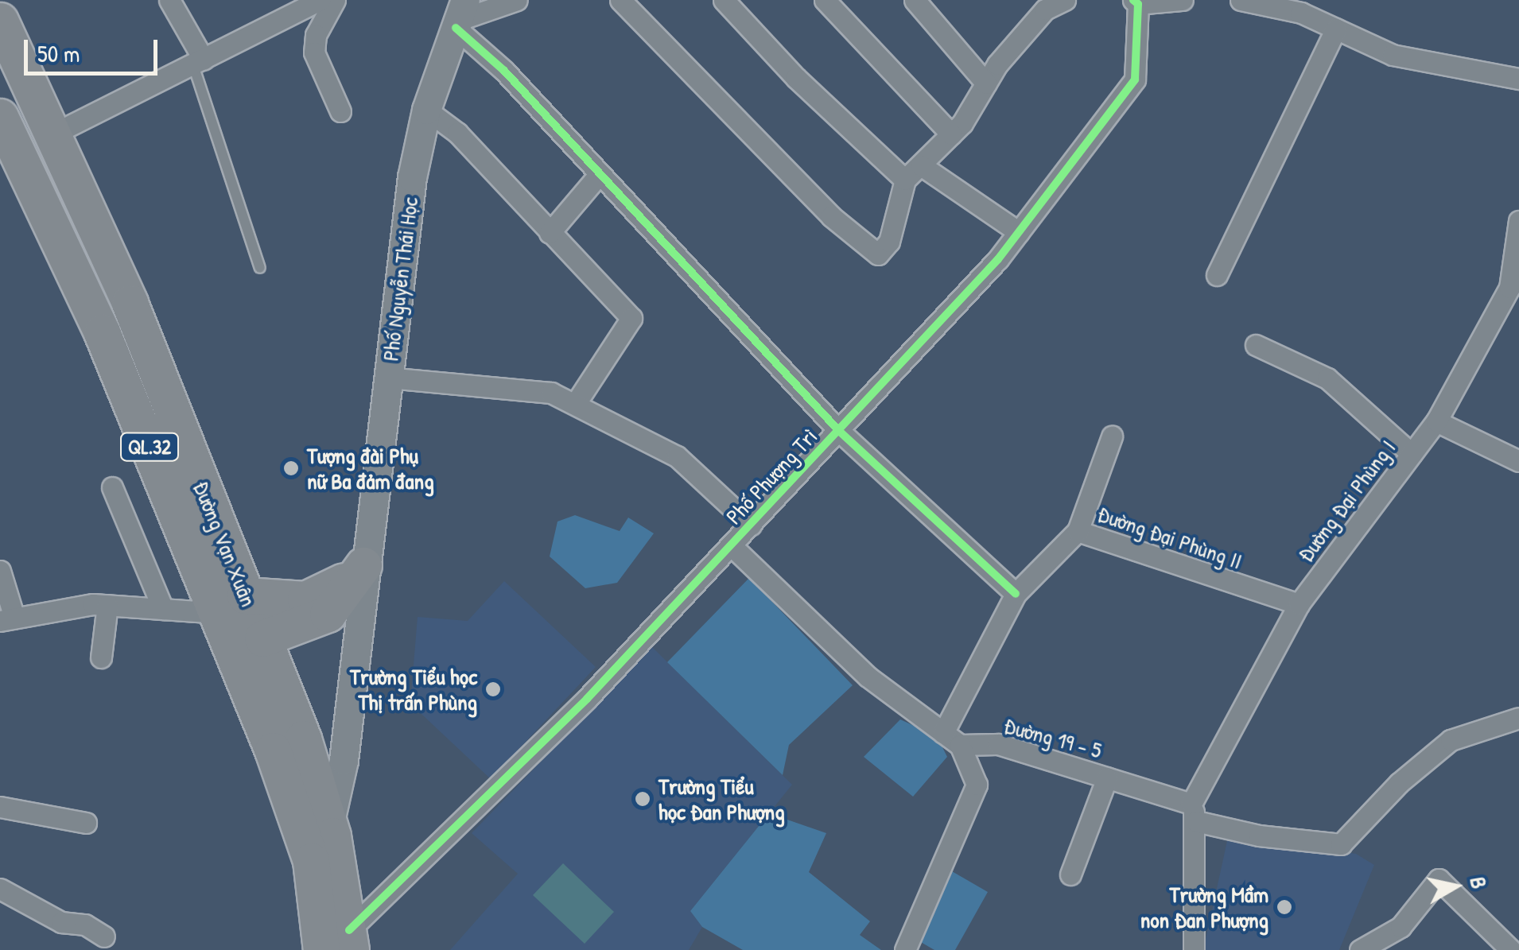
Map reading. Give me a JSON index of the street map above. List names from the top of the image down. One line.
{"streets":{"highway":["QL.32","Đường Vạn Xuân"],"main road":["Phố Nguyễn Thái Học"],"street":["Phố Phượng Trì","Đường Đại Phùng I","Đường Đại Phùng II","Đường 19 - 5"]},"crossings":[["Phố Nguyễn Thái Học","Đường Vạn Xuân"],["Phố Phượng Trì","Đường Vạn Xuân"],["Đường Đại Phùng I","Đường Đại Phùng II"],["Đường Đại Phùng I","Đường 19 - 5"]],"places":["Tượng đài Phụ nữ Ba đảm đang","Trường Tiểu học Thị trấn Phùng","Trường Tiểu học Đan Phượng","Trường Mầm non Đan Phượng"],"scale_bar":"50 m","north":"right"}
